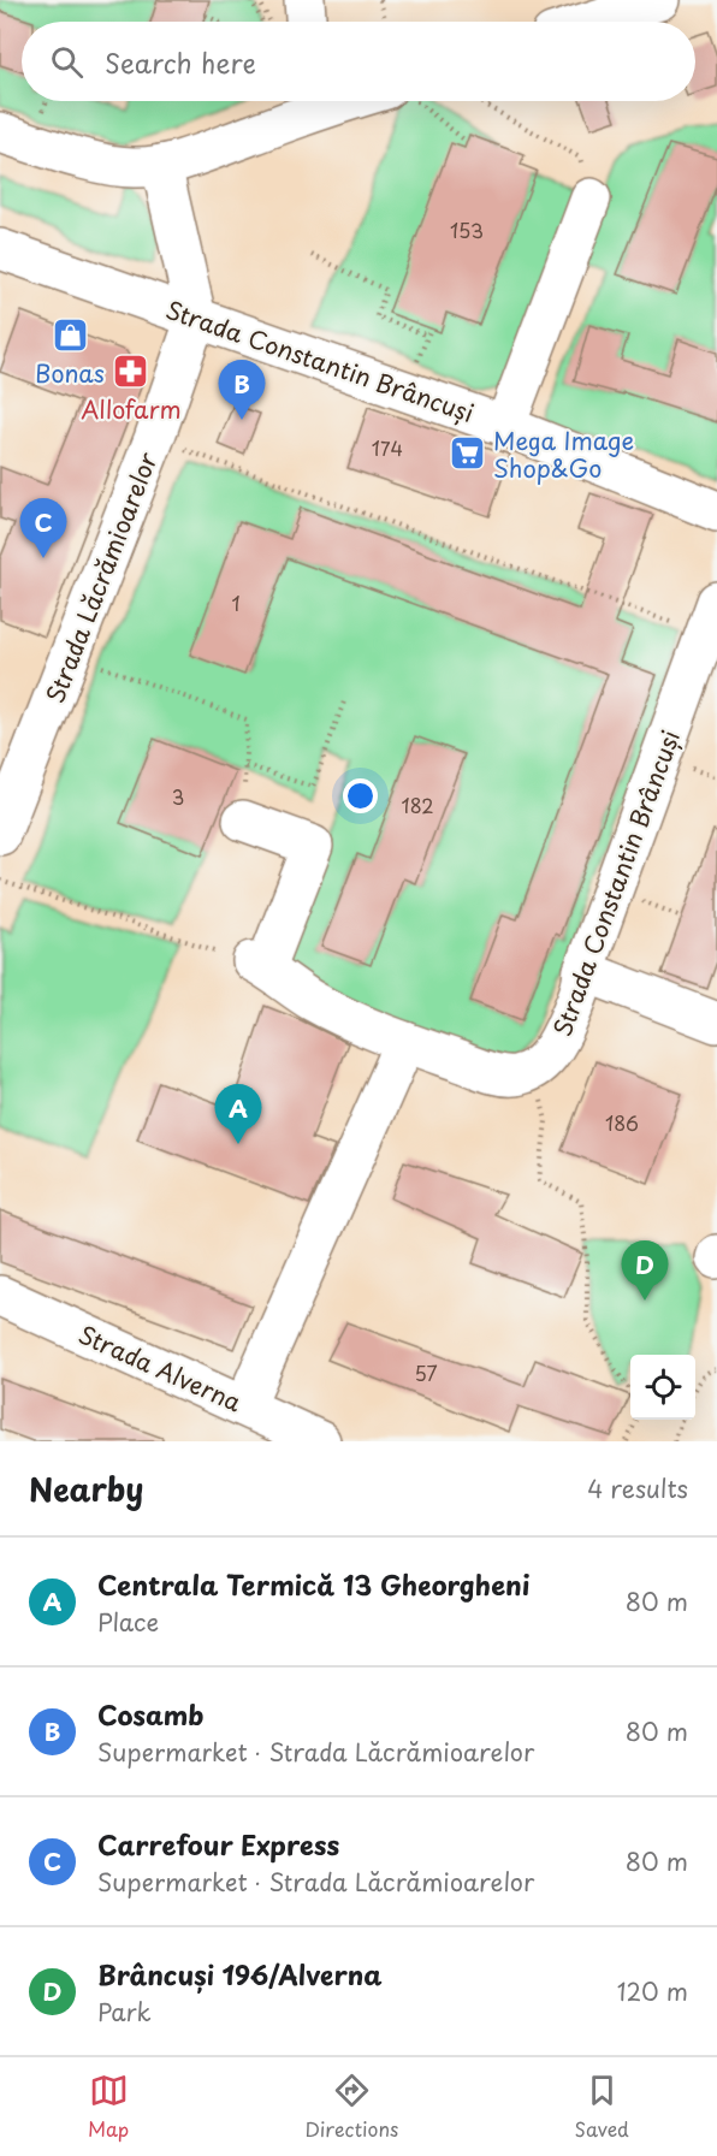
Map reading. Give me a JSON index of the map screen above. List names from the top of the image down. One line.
{"streets":{"street":["Strada Constantin Brâncuși","Strada Lăcrămioarelor","Strada Alverna"]},"crossings":[["Strada Constantin Brâncuși","Strada Lăcrămioarelor"]],"places":{"shop":["Bonas"],"pharmacy":["Allofarm"],"supermarket":["Mega Image Shop&Go"]},"house_numbers":["153","174","1","3","182","186","57"],"page":{"search":"Search here","pins":["B","C","A","D"],"heading":["Nearby","4 results"],"list":[{"mark":"A","name":"Centrala Termică 13 Gheorgheni","note":"Place","value":"80 m"},{"mark":"B","name":"Cosamb","note":"Supermarket · Strada Lăcrămioarelor","value":"80 m"},{"mark":"C","name":"Carrefour Express","note":"Supermarket · Strada Lăcrămioarelor","value":"80 m"},{"mark":"D","name":"Brâncuși 196/Alverna","note":"Park","value":"120 m"}],"nav":["Map","Directions","Saved"]}}
